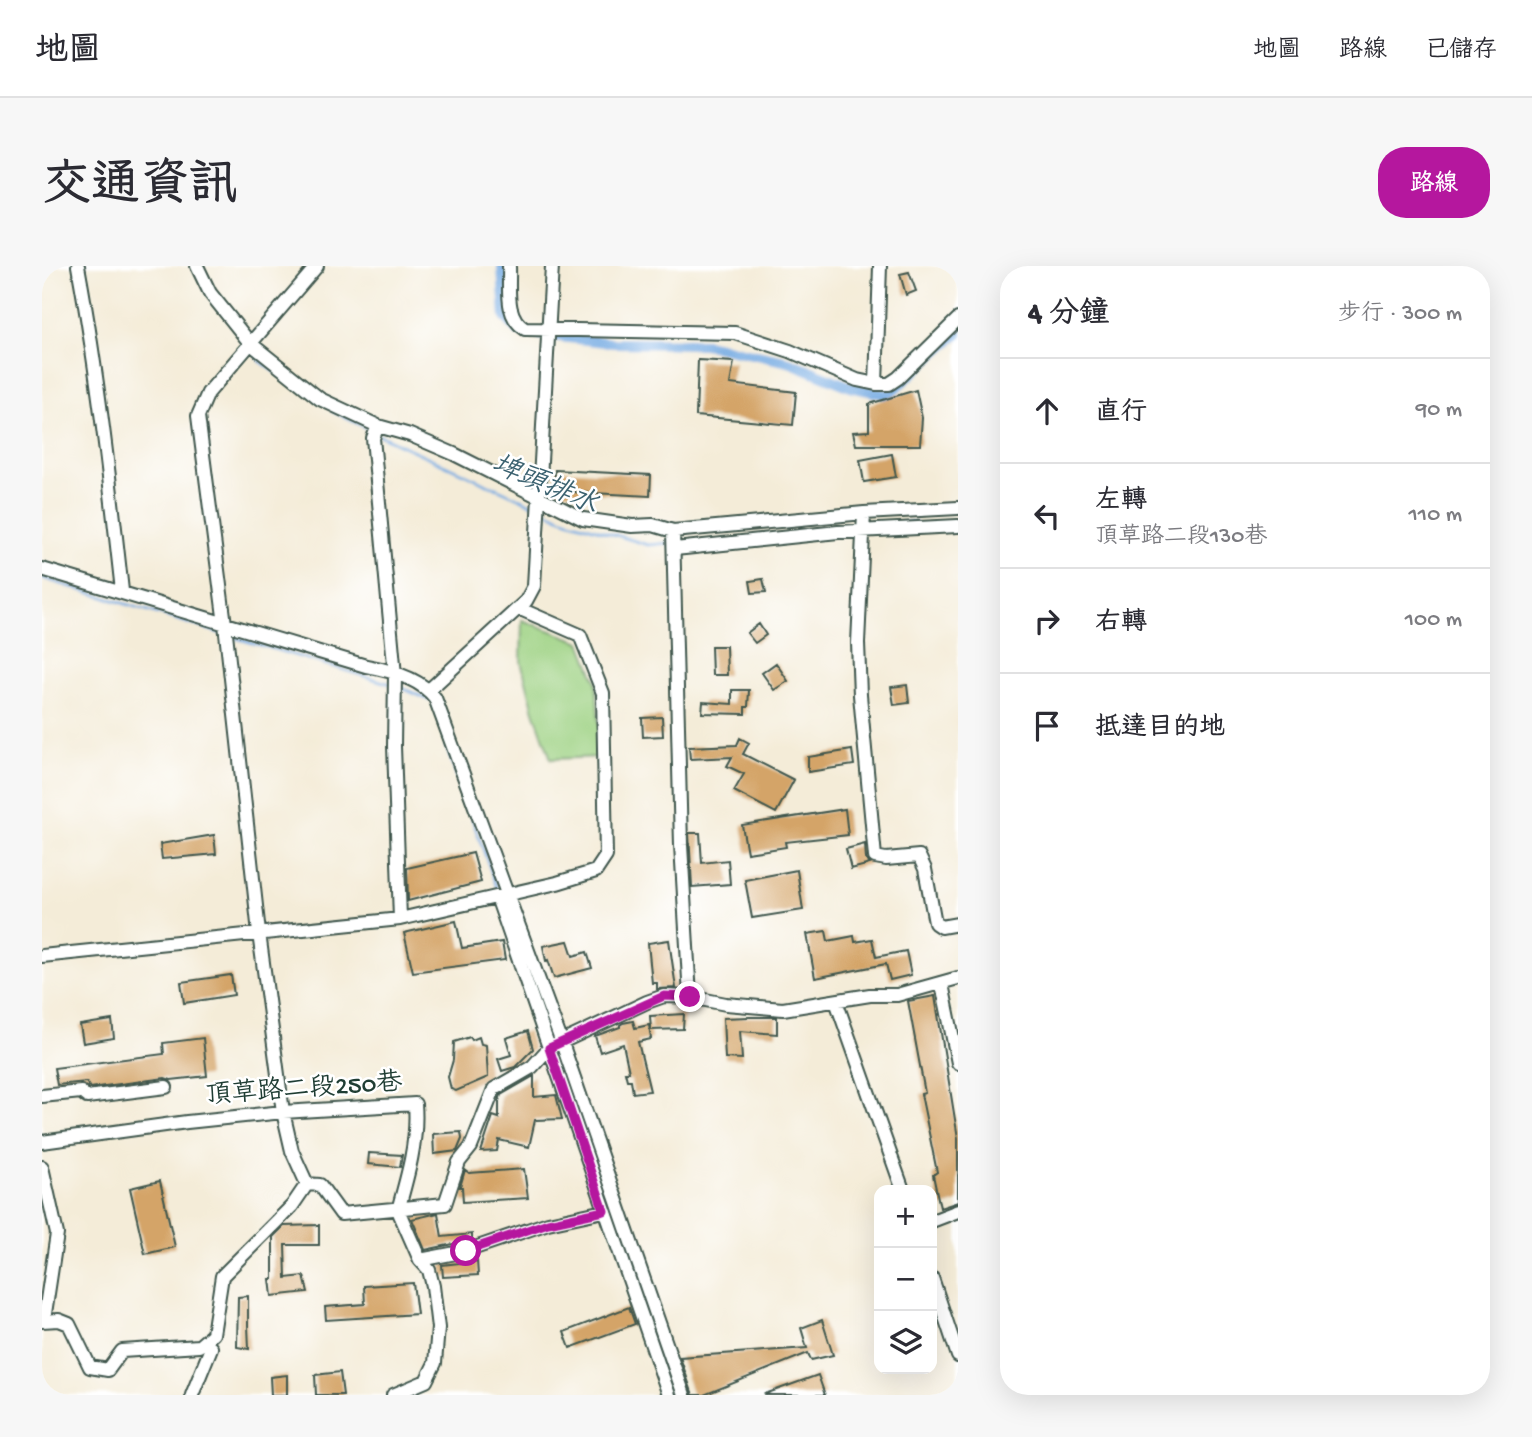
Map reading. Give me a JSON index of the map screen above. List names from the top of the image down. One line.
{"streets":{"street":["頂草路二段250巷"]},"water":["埤頭排水"],"page":{"header":"地圖","nav":["地圖","路線","已儲存"],"title":"交通資訊","buttons":"路線","heading":["4 分鐘","步行 · 300 m"],"list":[["直行","90 m"],["左轉","頂草路二段130巷","110 m"],["右轉","100 m"],"抵達目的地"],"map_buttons":["+","−"]}}
